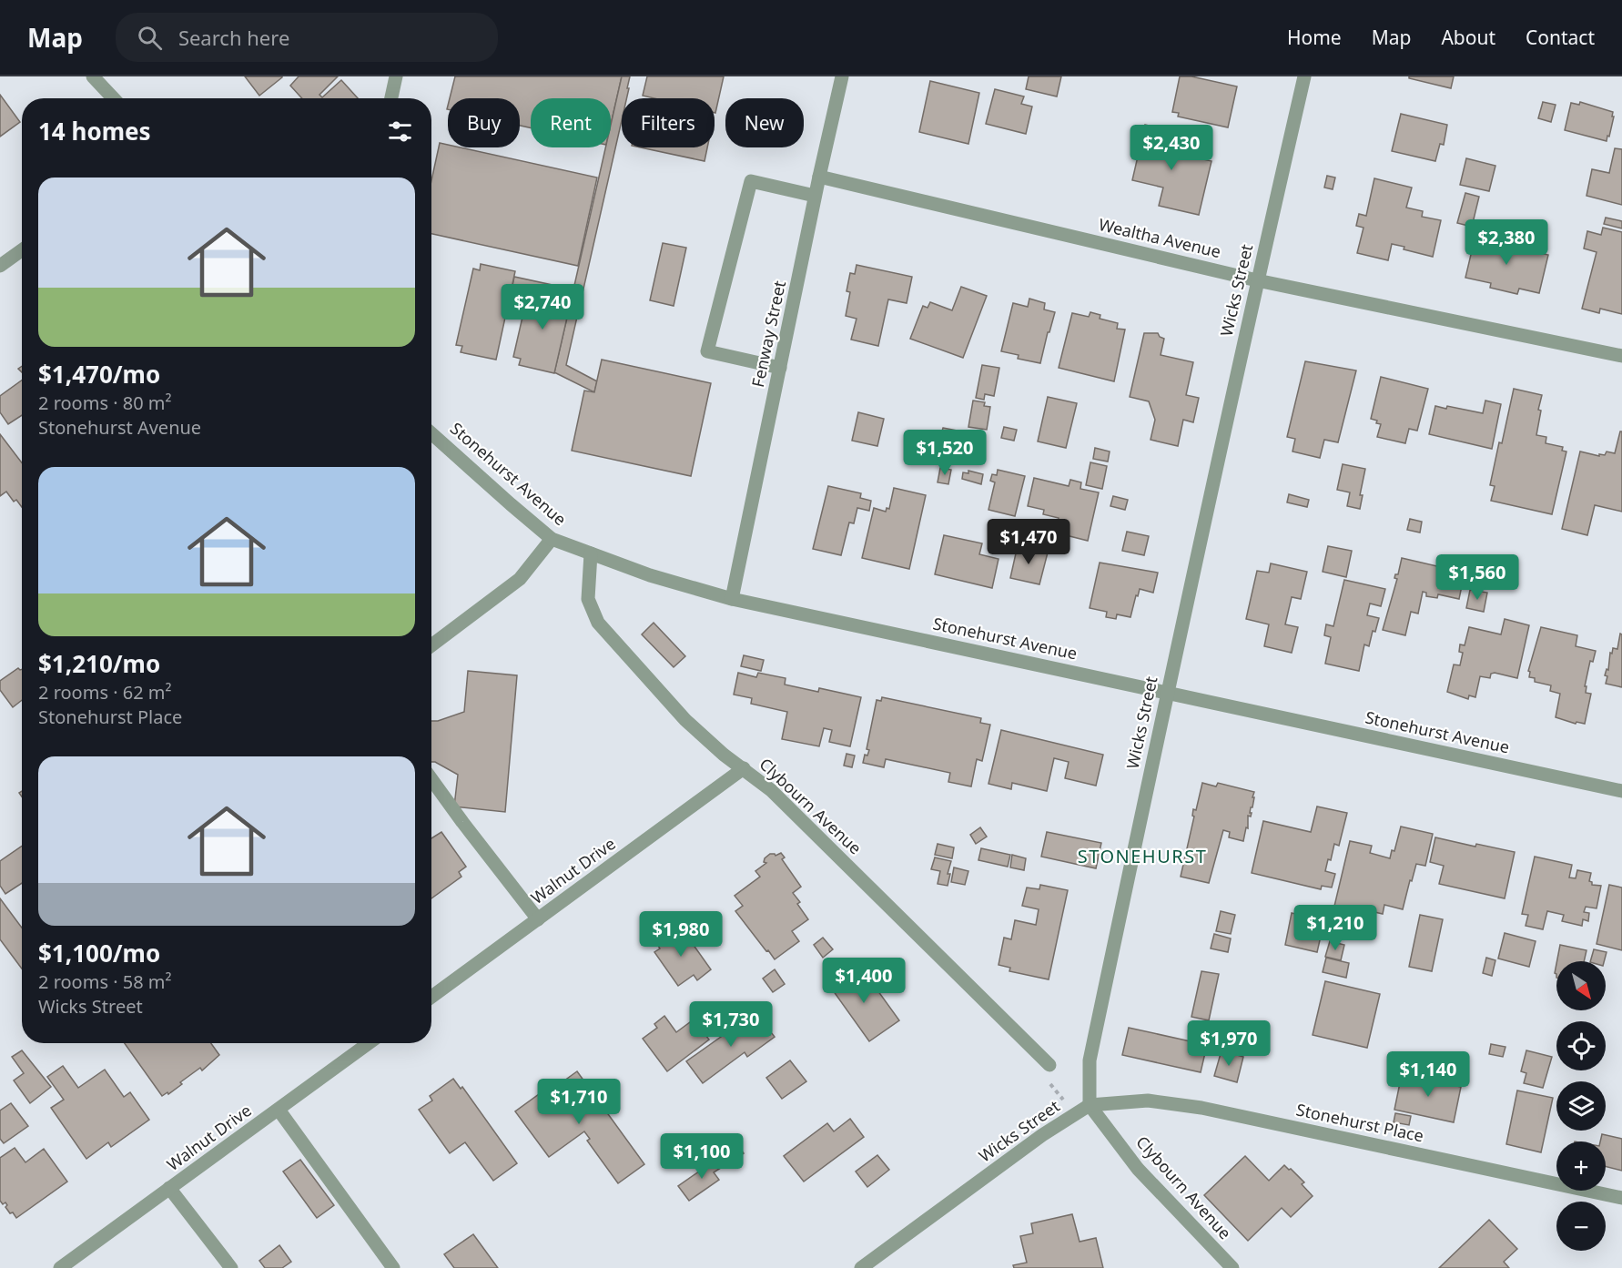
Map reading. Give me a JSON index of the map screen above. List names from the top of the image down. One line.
{"streets":{"street":["Wealtha Avenue","Wicks Street","Fenway Street","Stonehurst Avenue","Clybourn Avenue","Walnut Drive","Stonehurst Place"]},"crossings":[["Wealtha Avenue","Wicks Street"],["Wealtha Avenue","Fenway Street"],["Wicks Street","Stonehurst Avenue"],["Wicks Street","Clybourn Avenue"],["Wicks Street","Stonehurst Place"],["Fenway Street","Stonehurst Avenue"],["Stonehurst Avenue","Clybourn Avenue"],["Clybourn Avenue","Walnut Drive"],["Clybourn Avenue","Stonehurst Place"]],"districts":["STONEHURST"],"north":"bottom right","page":{"header":"Map","search":"Search here","nav":["Home","Map","About","Contact"],"chip":["Buy","Rent","Filters","New"],"heading":"14 homes","price":["$2,430","$2,380","$2,740","$1,520","$1,470","$1,560","$1,210","$1,980","$1,400","$1,730","$1,970","$1,140","$1,710","$1,100"],"list":[{"name":"$1,470/mo","note":"2 rooms · 80 m² · Stonehurst Avenue"},{"name":"$1,210/mo","note":"2 rooms · 62 m² · Stonehurst Place"},{"name":"$1,100/mo","note":"2 rooms · 58 m² · Wicks Street"}],"map_buttons":["+","−"]}}
